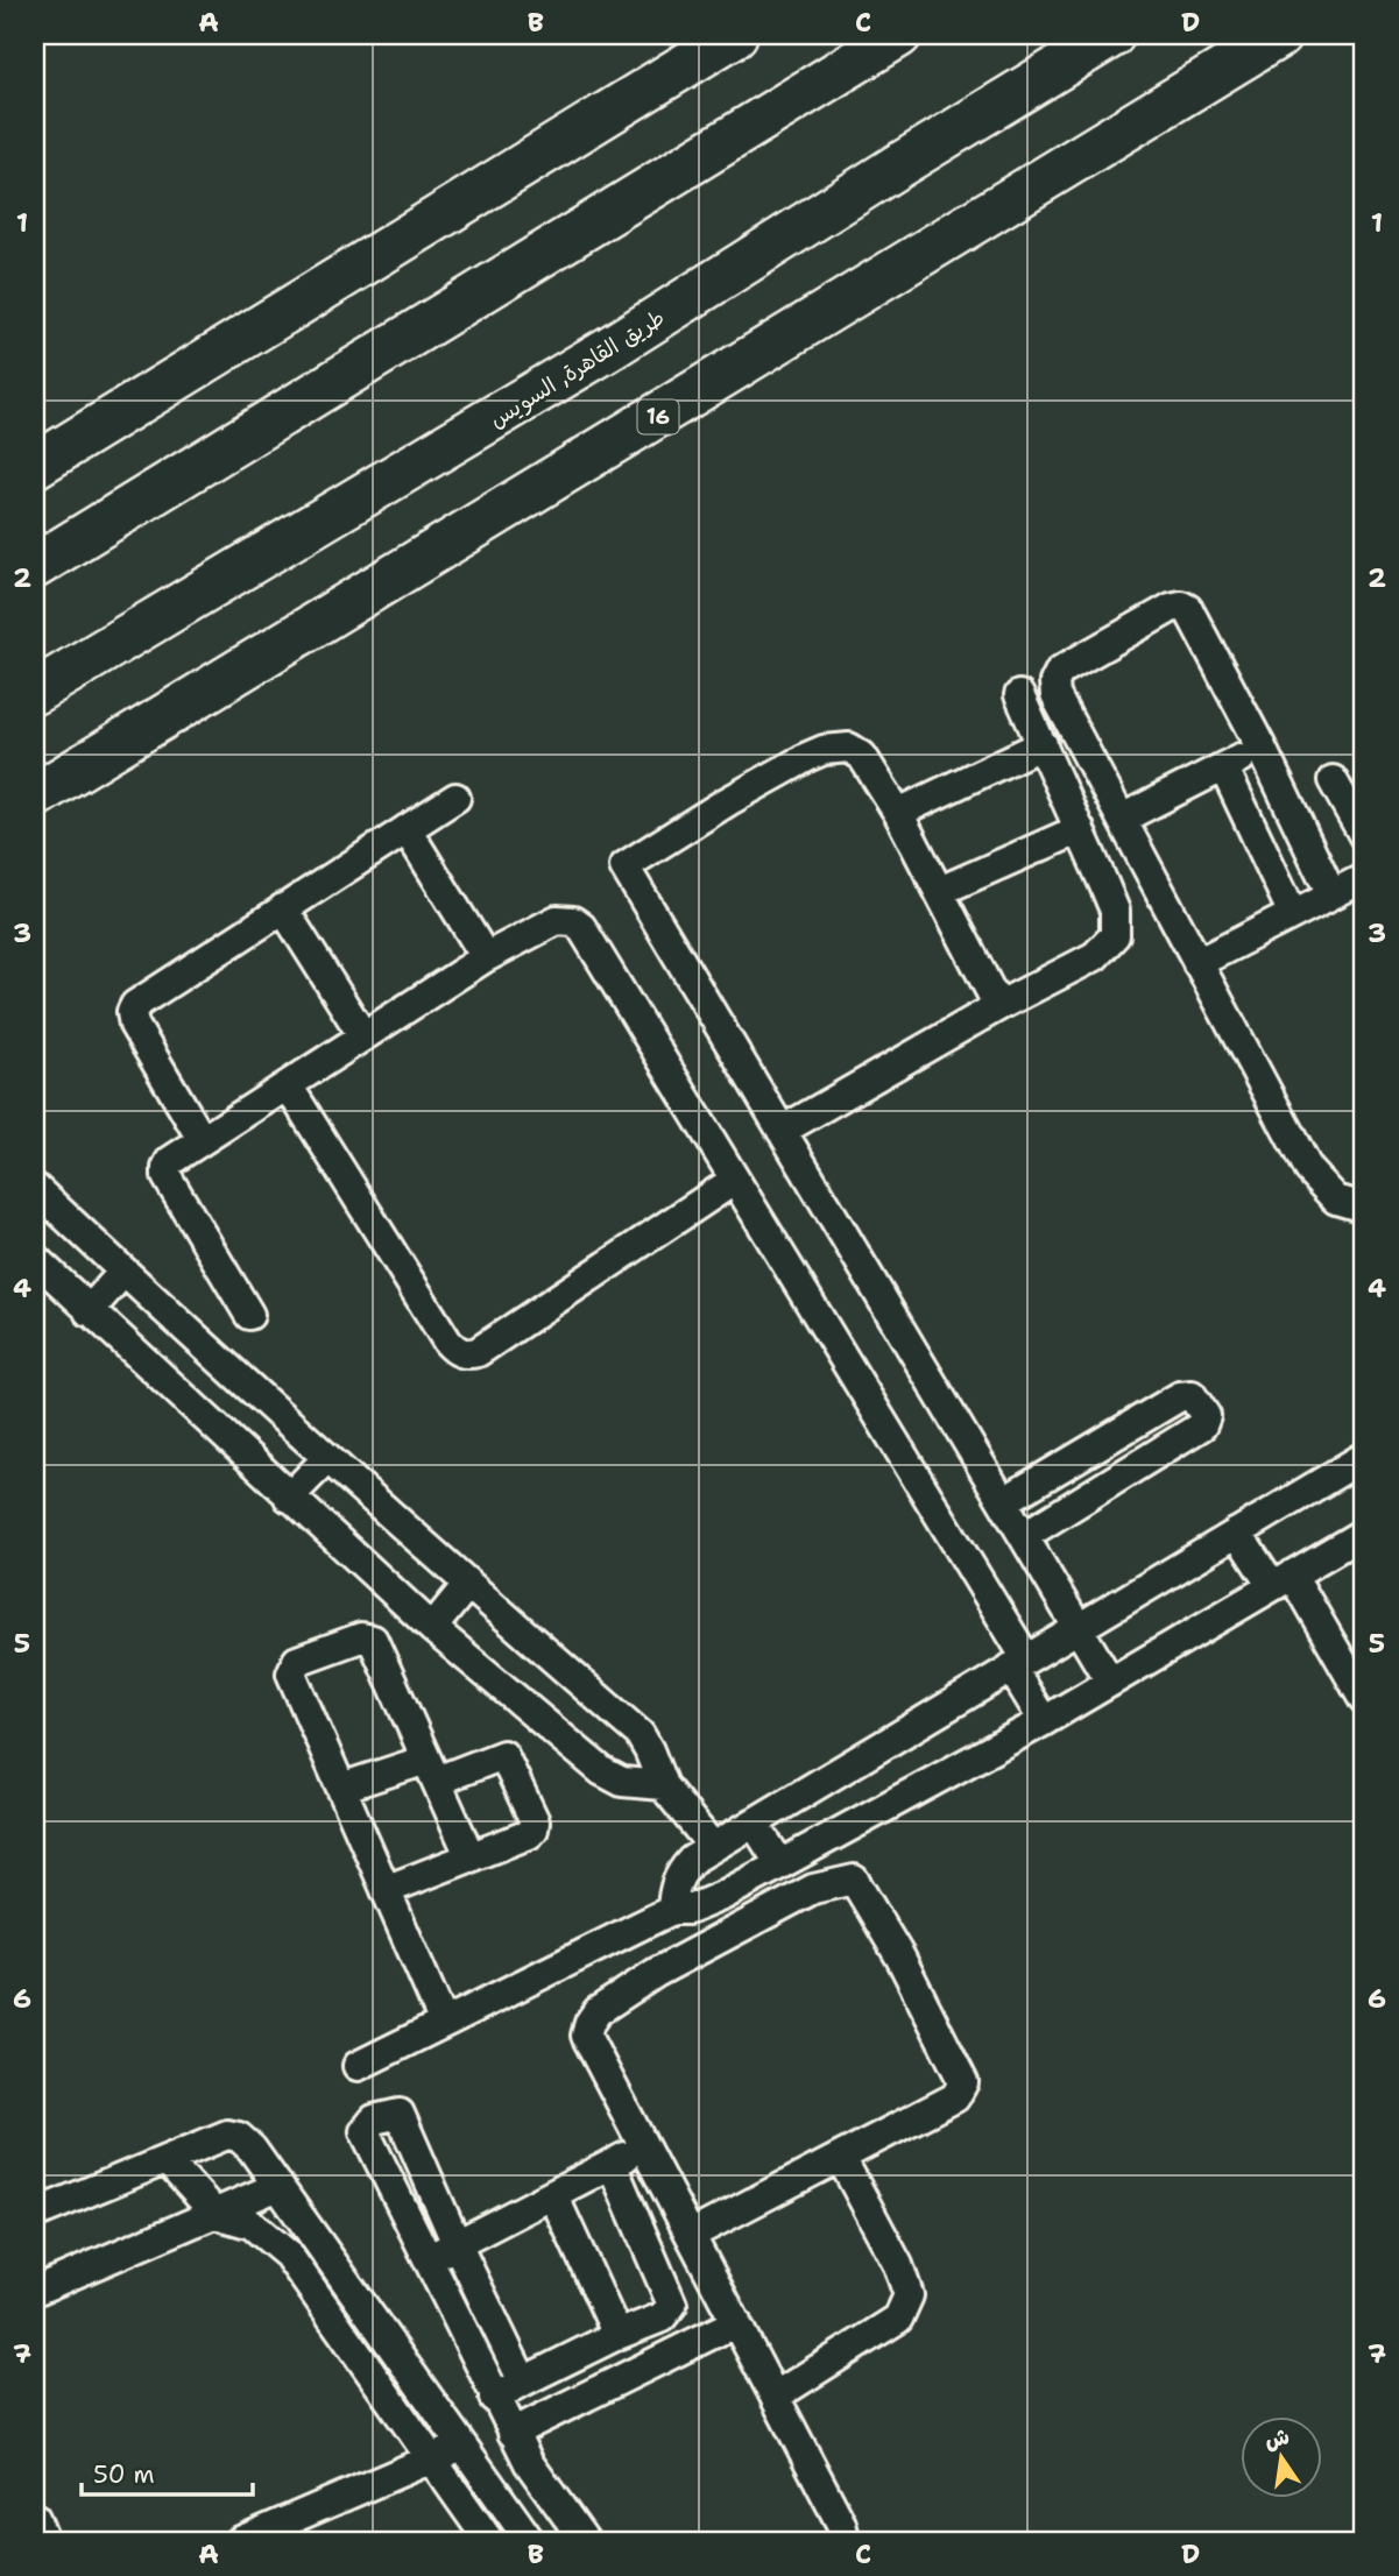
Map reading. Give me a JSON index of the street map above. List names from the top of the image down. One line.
{"streets":{"highway":["طريق القاهرة, السويس","16"]},"scale_bar":"50 m","north":"top","grid":{"columns":["A","B","C","D"],"rows":["1","2","3","4","5","6","7"]}}
